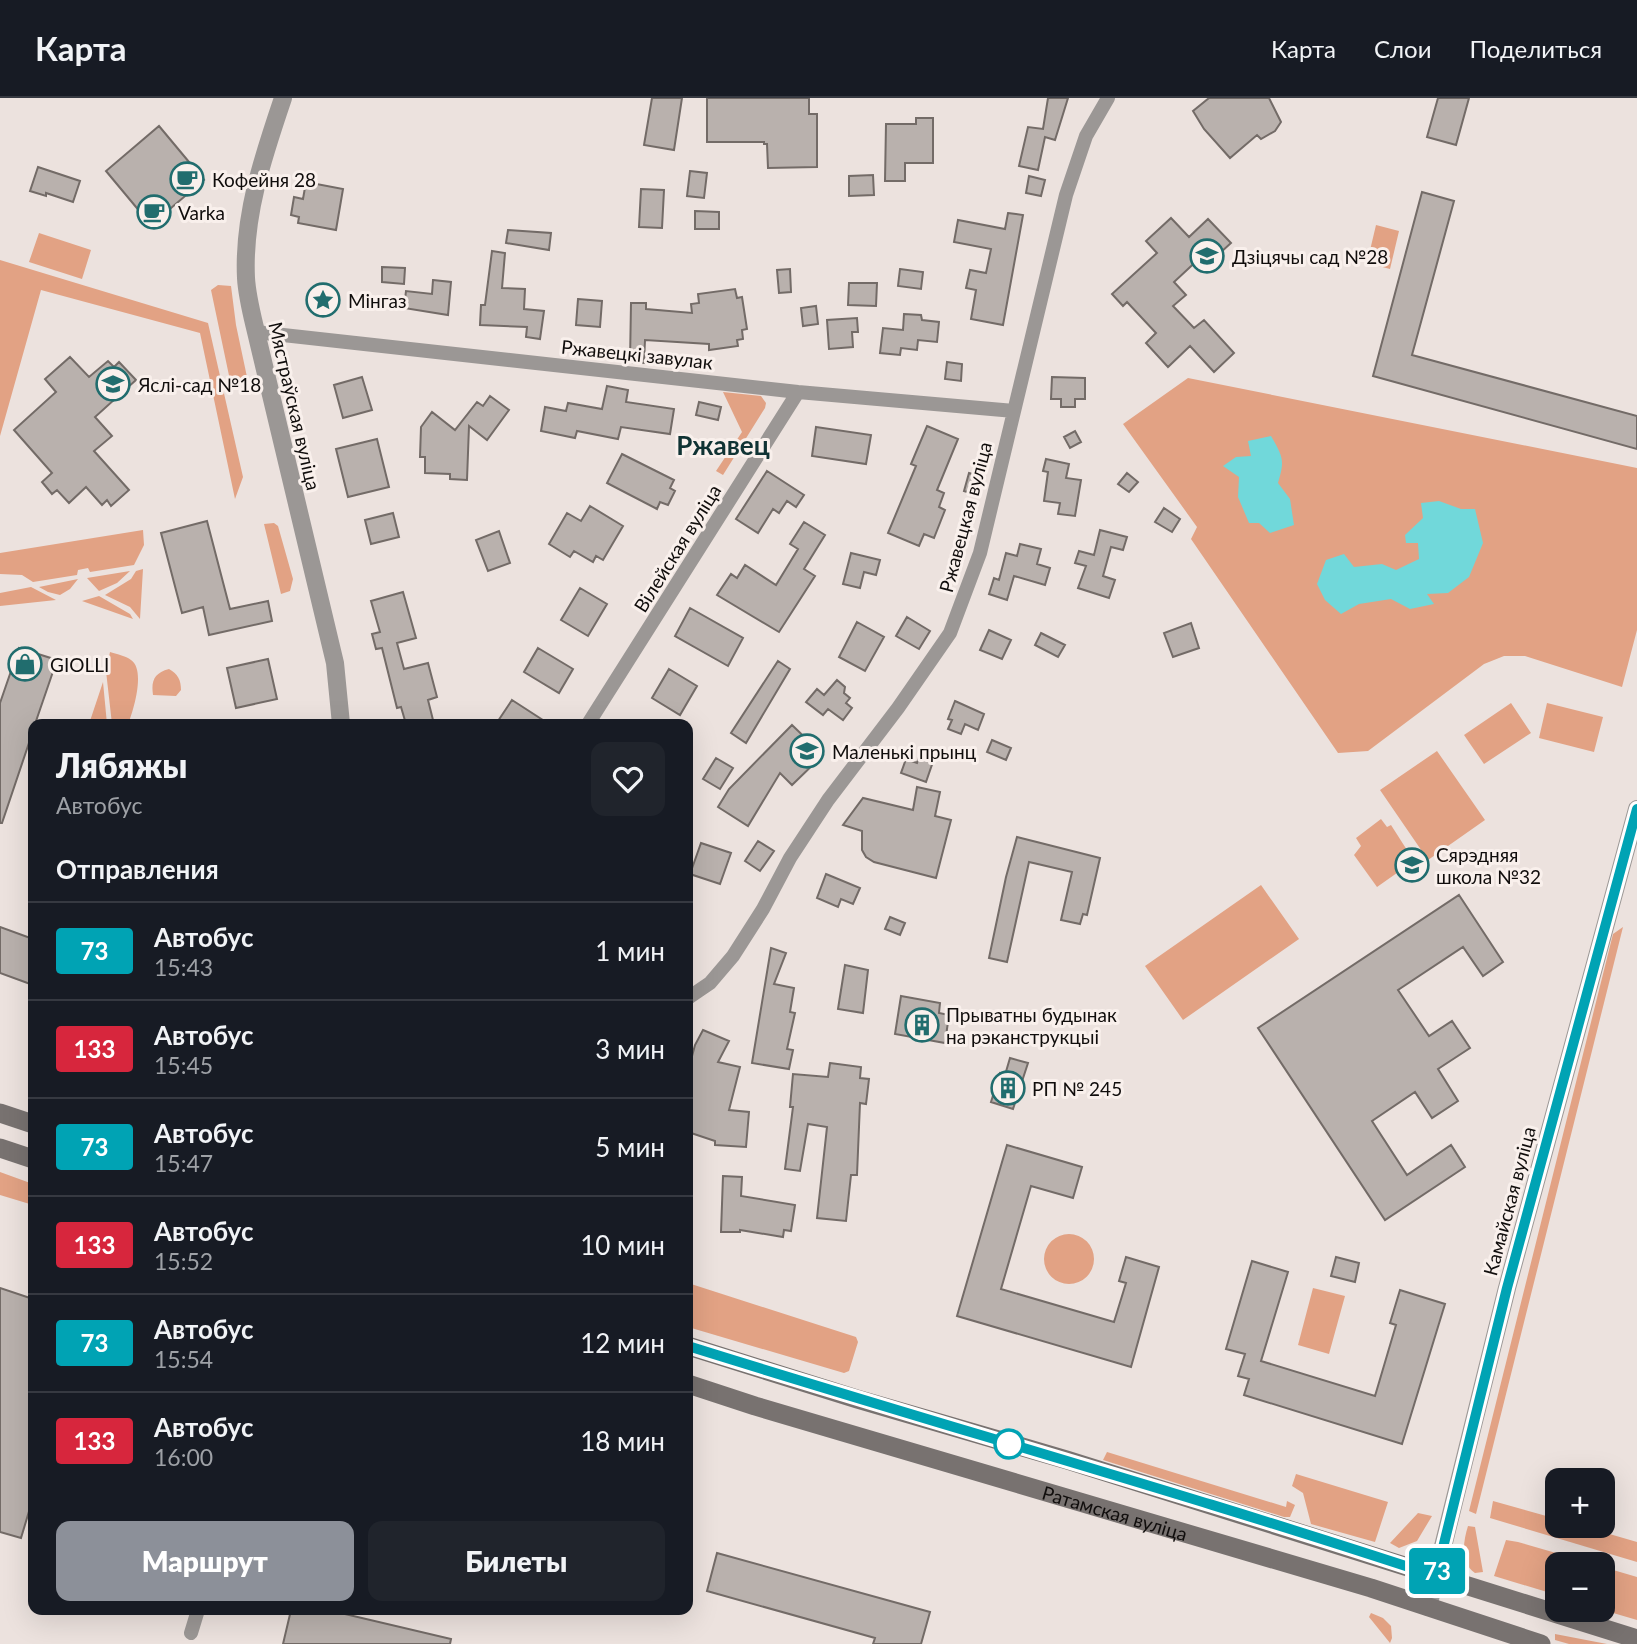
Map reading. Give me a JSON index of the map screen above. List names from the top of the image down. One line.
{"streets":{"main road":["Ратамская вуліца"],"street":["Ржавецкі завулак","Мястраўская вуліца","Ржавецкая вуліца","Вілейская вуліца","Камайская вуліца"]},"crossings":[["Ржавецкі завулак","Мястраўская вуліца"],["Ржавецкі завулак","Ржавецкая вуліца"],["Ржавецкі завулак","Вілейская вуліца"],["Камайская вуліца","Ратамская вуліца"]],"districts":["Ржавец"],"places":{"cafe":["Кофейня 28","Varka"],"school or university":["Дзіцячы сад №28","Яслі-сад №18","Маленькі прынц","Сярэдняя школа №32"],"place":["Мінгаз"],"shop":["GIOLLI"],"building":["Прыватны будынак на рэканструкцыі","РП № 245"]},"lines":["bus line 73"],"page":{"header":"Карта","nav":["Карта","Слои","Поделиться"],"on_map":"73","heading":[["Лябяжы","Автобус"],"Отправления"],"list":[{"mark":"73","name":"Автобус","note":"15:43","value":"1 мин"},{"mark":"133","name":"Автобус","note":"15:45","value":"3 мин"},{"mark":"73","name":"Автобус","note":"15:47","value":"5 мин"},{"mark":"133","name":"Автобус","note":"15:52","value":"10 мин"},{"mark":"73","name":"Автобус","note":"15:54","value":"12 мин"},{"mark":"133","name":"Автобус","note":"16:00","value":"18 мин"}],"map_buttons":["+","−"],"buttons":["Маршрут","Билеты"]}}
